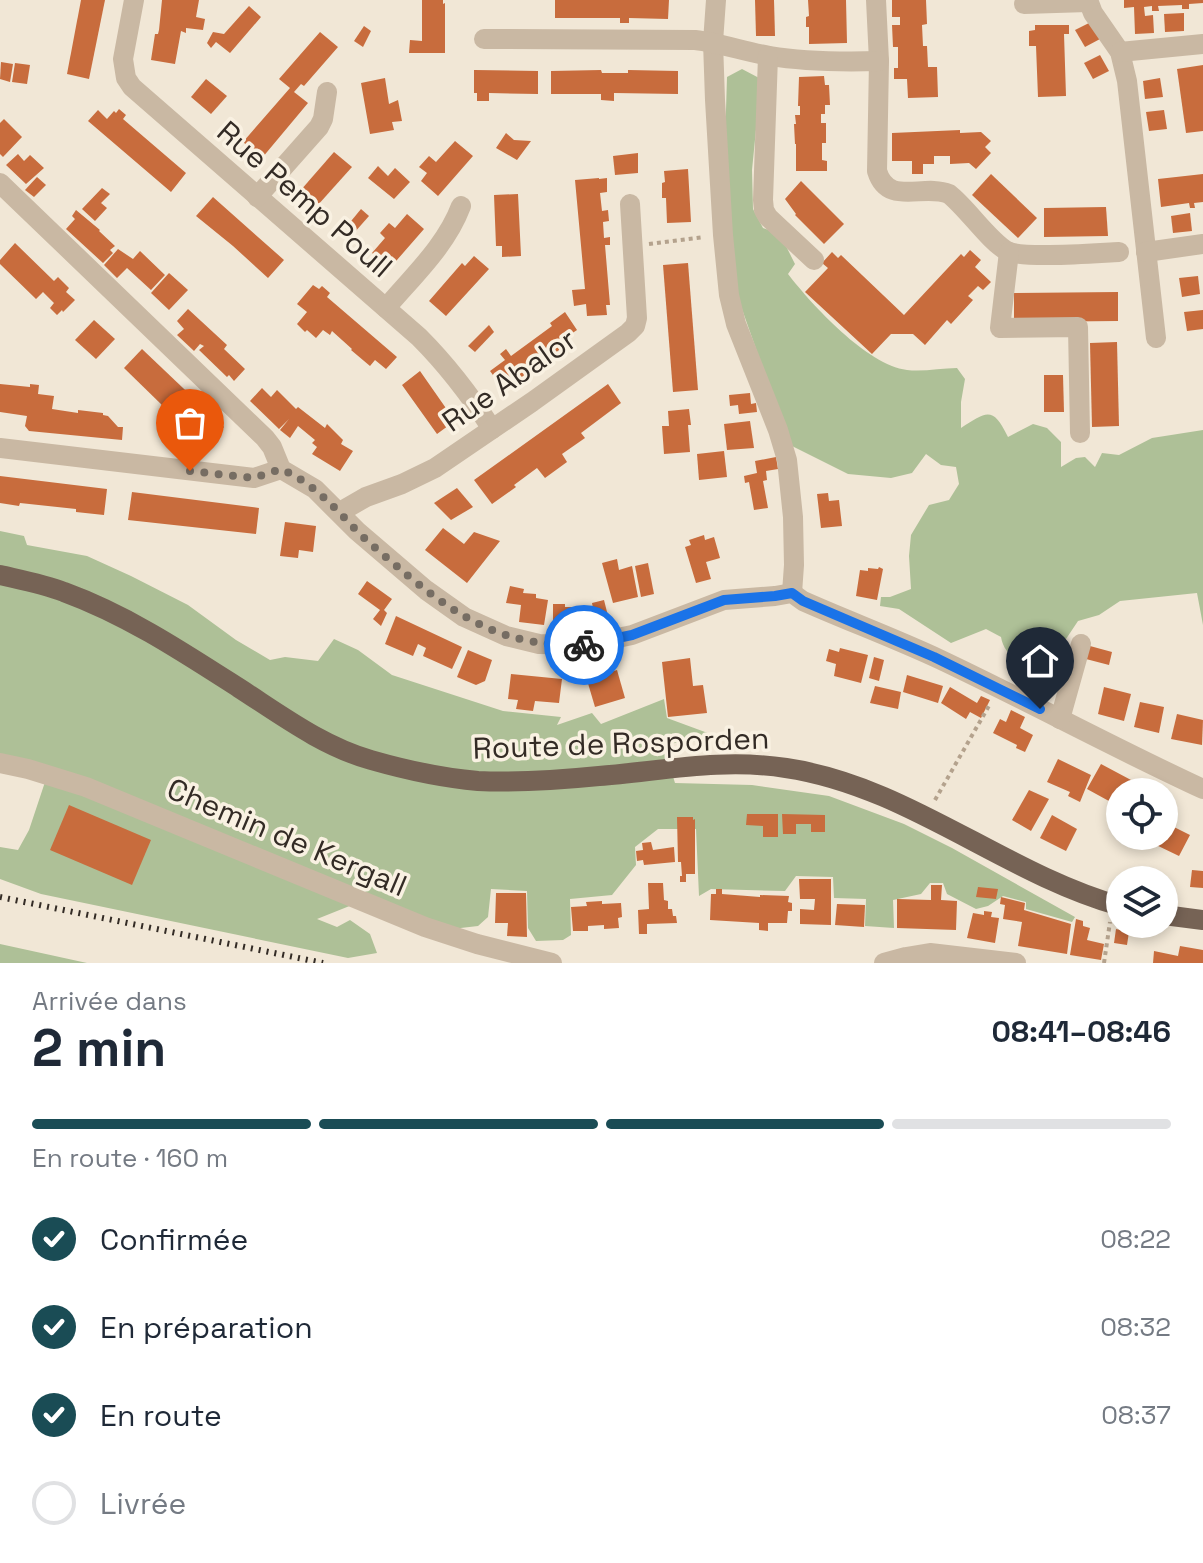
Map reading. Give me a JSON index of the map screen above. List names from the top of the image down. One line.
{"streets":{"main road":["Route de Rosporden"],"street":["Rue Pemp Poull","Rue Abalor","Chemin de Kergall"]},"crossings":[["Rue Pemp Poull","Rue Abalor"]],"page":{"heading":["2 min","Arrivée dans","08:41–08:46"],"bar":"En route · 160 m","list":[["Confirmée","08:22"],["En préparation","08:32"],["En route","08:37"],"Livrée"]}}
